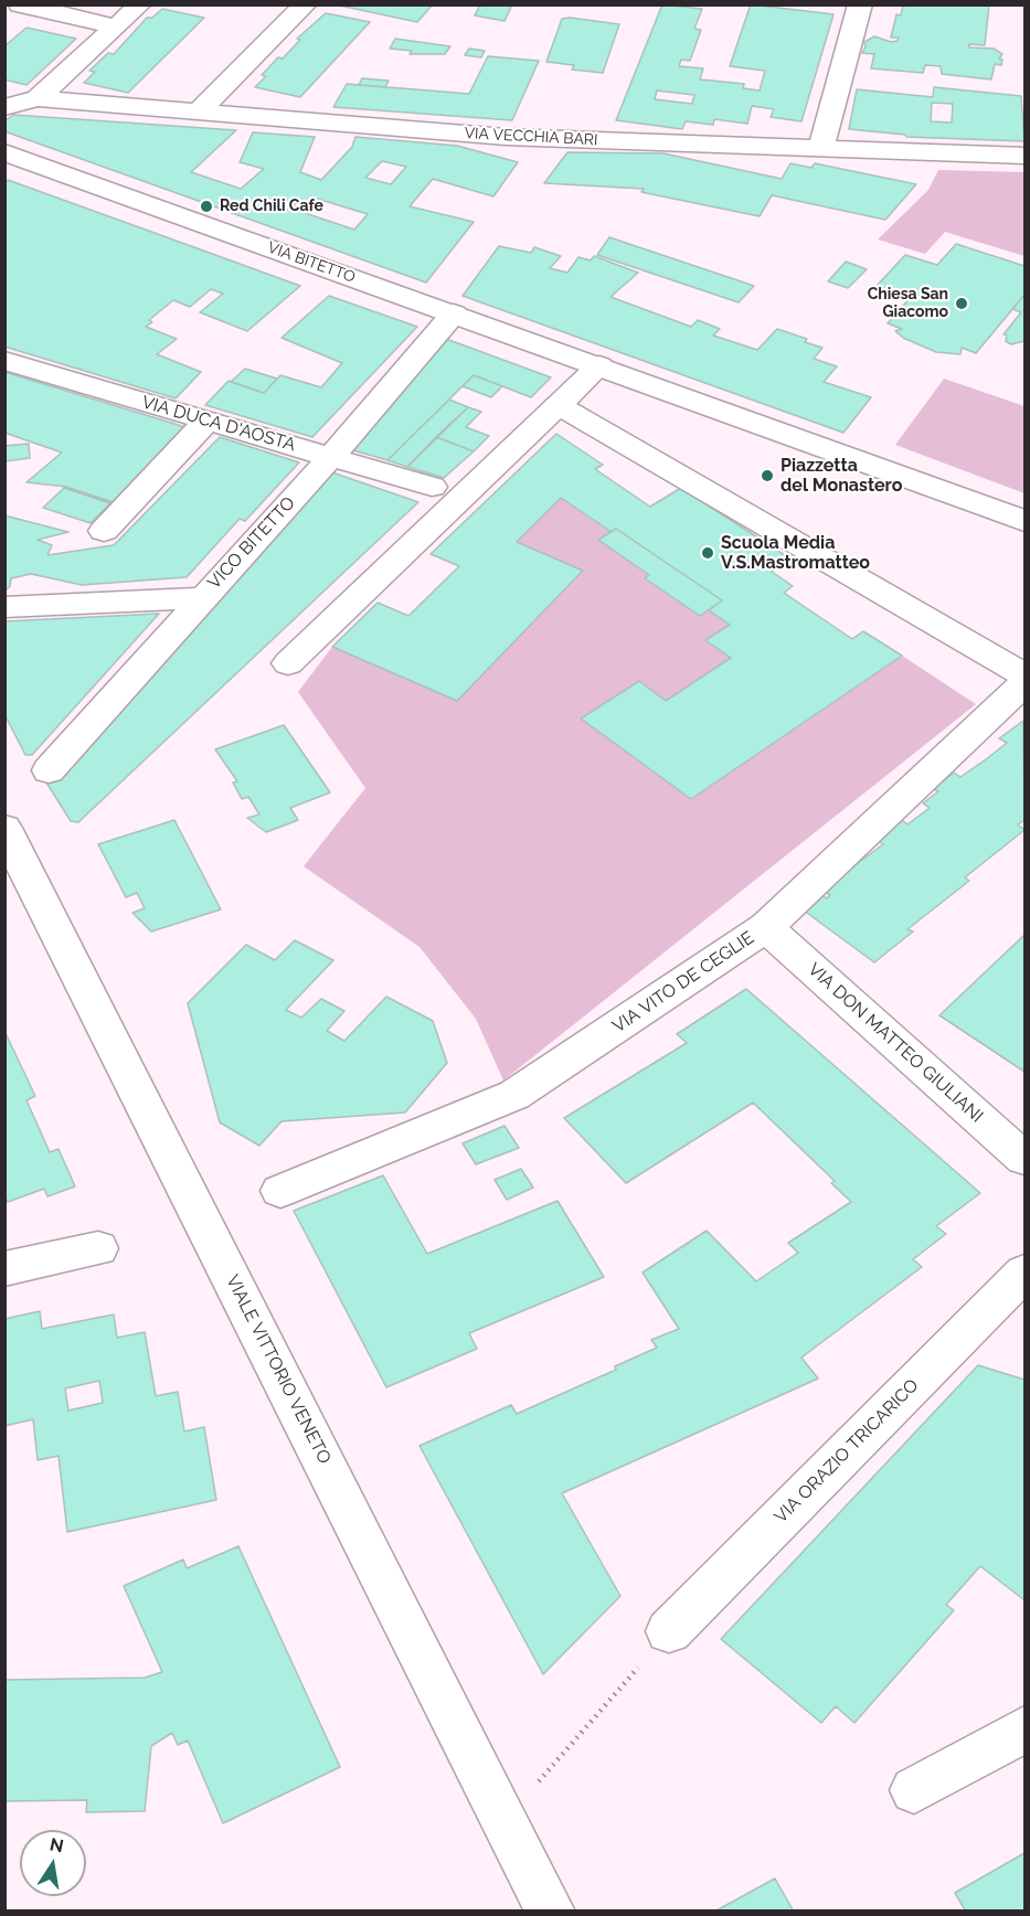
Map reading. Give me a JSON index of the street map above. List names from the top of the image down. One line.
{"streets":{"street":["VIA VECCHIA BARI","VIA BITETTO","VIA DUCA D'AOSTA","VICO BITETTO","VIA VITO DE CEGLIE","VIA DON MATTEO GIULIANI","VIALE VITTORIO VENETO","VIA ORAZIO TRICARICO"]},"crossings":[["VIA BITETTO","VICO BITETTO"],["VIA DUCA D'AOSTA","VICO BITETTO"],["VIA VITO DE CEGLIE","VIA DON MATTEO GIULIANI"]],"places":["Red Chili Cafe","Chiesa San Giacomo","Piazzetta del Monastero","Scuola Media V.S.Mastromatteo"],"north":"top"}
